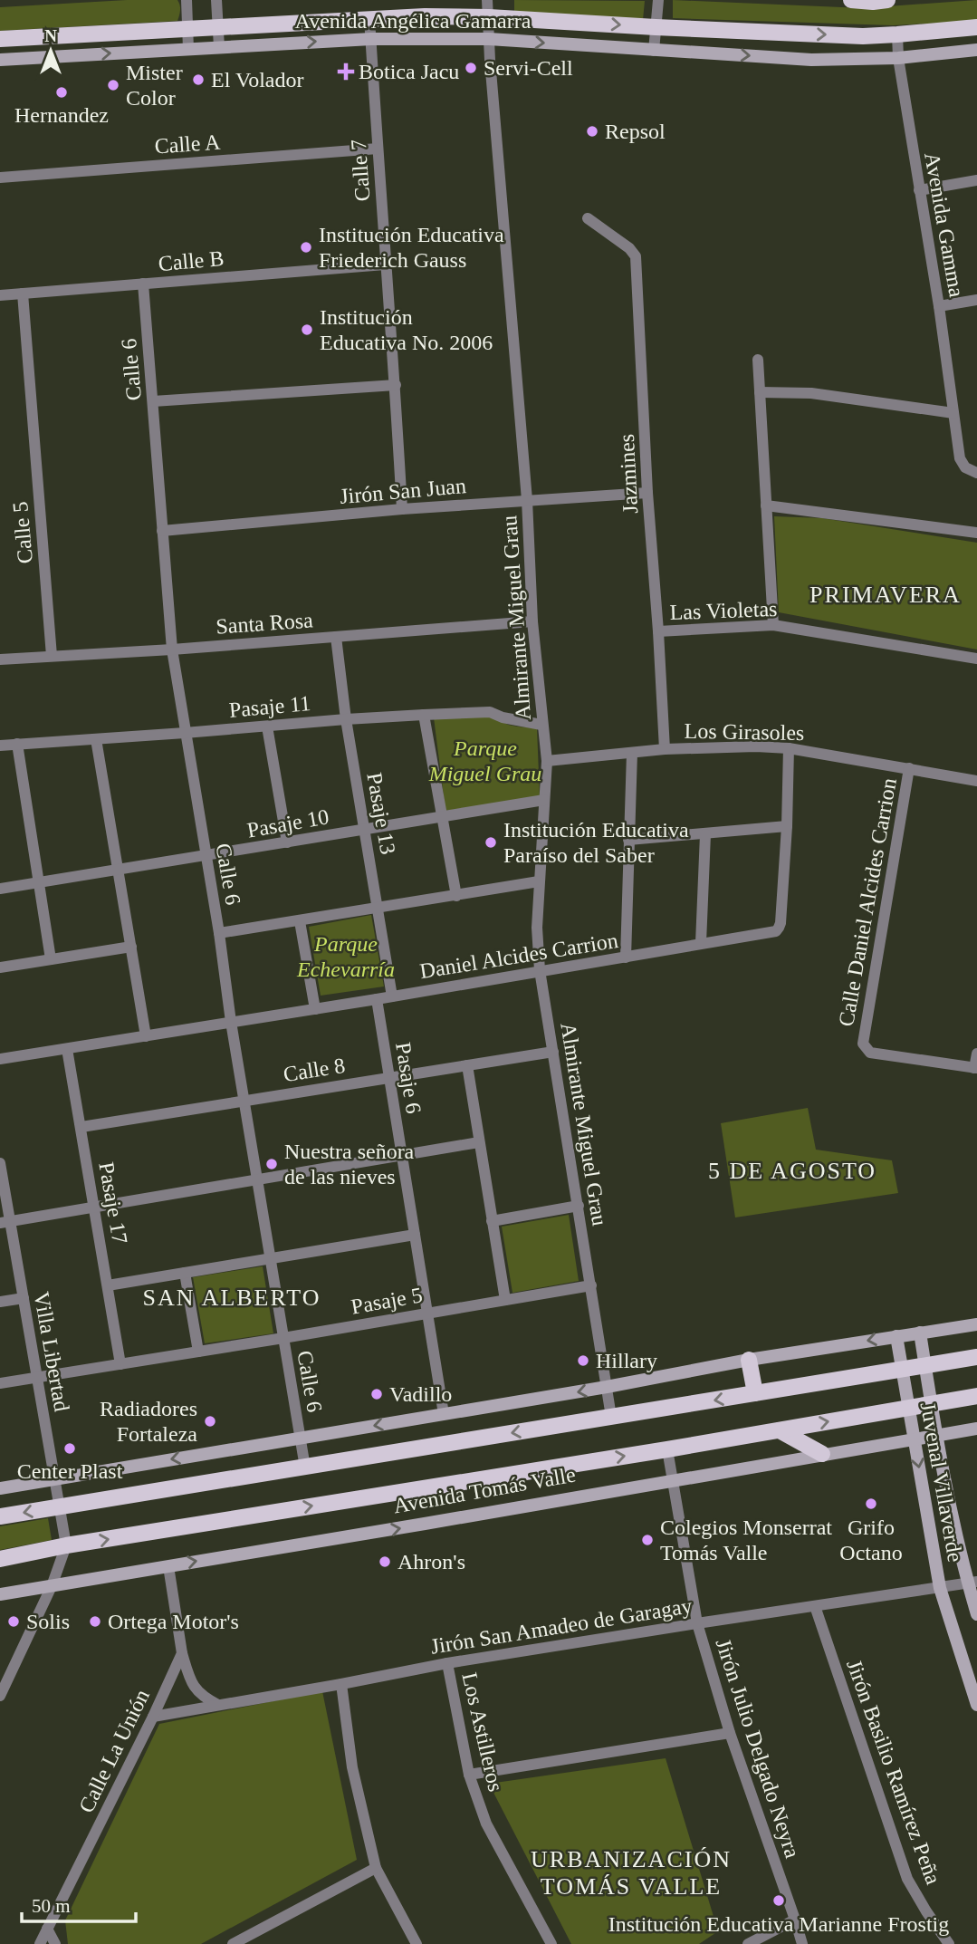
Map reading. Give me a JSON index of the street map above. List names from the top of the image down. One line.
{"streets":{"main road":["Avenida Angélica Gamarra","Juvenal Villaverde","Avenida Tomás Valle"],"street":["Calle A","Calle 7","Avenida Gamma","Calle B","Calle 6","Jazmines","Jirón San Juan","Calle 5","Las Violetas","Almirante Miguel Grau","Santa Rosa","Pasaje 11","Los Girasoles","Pasaje 13","Pasaje 10","Calle Daniel Alcides Carrion","Daniel Alcides Carrion","Calle 8","Pasaje 6","Pasaje 17","Pasaje 5","Villa Libertad","Jirón San Amadeo de Garagay","Los Astilleros","Jirón Julio Delgado Neyra","Calle La Unión","Jirón Basilio Ramírez Peña"]},"crossings":[["Avenida Angélica Gamarra","Calle 7"],["Avenida Angélica Gamarra","Avenida Gamma"],["Avenida Angélica Gamarra","Almirante Miguel Grau"],["Calle A","Calle 7"],["Calle 7","Calle B"],["Calle 7","Jirón San Juan"],["Calle B","Calle 6"],["Calle B","Calle 5"],["Calle 6","Jirón San Juan"],["Calle 6","Santa Rosa"],["Calle 6","Pasaje 11"],["Calle 6","Pasaje 10"],["Calle 6","Daniel Alcides Carrion"],["Calle 6","Calle 8"],["Calle 6","Pasaje 5"],["Jazmines","Jirón San Juan"],["Jazmines","Las Violetas"],["Jazmines","Los Girasoles"],["Jirón San Juan","Almirante Miguel Grau"],["Calle 5","Santa Rosa"],["Almirante Miguel Grau","Santa Rosa"],["Almirante Miguel Grau","Pasaje 11"],["Almirante Miguel Grau","Los Girasoles"],["Almirante Miguel Grau","Pasaje 10"],["Almirante Miguel Grau","Daniel Alcides Carrion"],["Almirante Miguel Grau","Calle 8"],["Almirante Miguel Grau","Pasaje 5"],["Santa Rosa","Pasaje 13"],["Pasaje 11","Pasaje 13"],["Los Girasoles","Calle Daniel Alcides Carrion"],["Pasaje 13","Pasaje 10"],["Pasaje 13","Daniel Alcides Carrion"],["Daniel Alcides Carrion","Pasaje 6"],["Daniel Alcides Carrion","Pasaje 17"],["Calle 8","Pasaje 6"],["Calle 8","Pasaje 17"],["Pasaje 6","Pasaje 5"],["Pasaje 17","Pasaje 5"],["Pasaje 5","Villa Libertad"],["Villa Libertad","Avenida Tomás Valle"],["Juvenal Villaverde","Avenida Tomás Valle"],["Juvenal Villaverde","Jirón San Amadeo de Garagay"],["Avenida Tomás Valle","Jirón Julio Delgado Neyra"],["Jirón San Amadeo de Garagay","Los Astilleros"],["Jirón San Amadeo de Garagay","Jirón Julio Delgado Neyra"],["Jirón San Amadeo de Garagay","Calle La Unión"],["Jirón San Amadeo de Garagay","Jirón Basilio Ramírez Peña"]],"districts":["PRIMAVERA","5 DE AGOSTO","SAN ALBERTO","URBANIZACIÓN TOMÁS VALLE"],"parks":["Parque Miguel Grau","Parque Echevarría"],"places":{"other":["Servi-Cell","El Volador","Mister Color","Hernandez","Repsol","Institución Educativa Friederich Gauss","Institución Educativa No. 2006","Institución Educativa Paraíso del Saber","Nuestra señora de las nieves","Hillary","Vadillo","Radiadores Fortaleza","Center Plast","Grifo Octano","Colegios Monserrat Tomás Valle","Ahron's","Solis","Ortega Motor's","Institución Educativa Marianne Frostig"],"health":["Botica Jacu"]},"scale_bar":"50 m","north":"top"}
